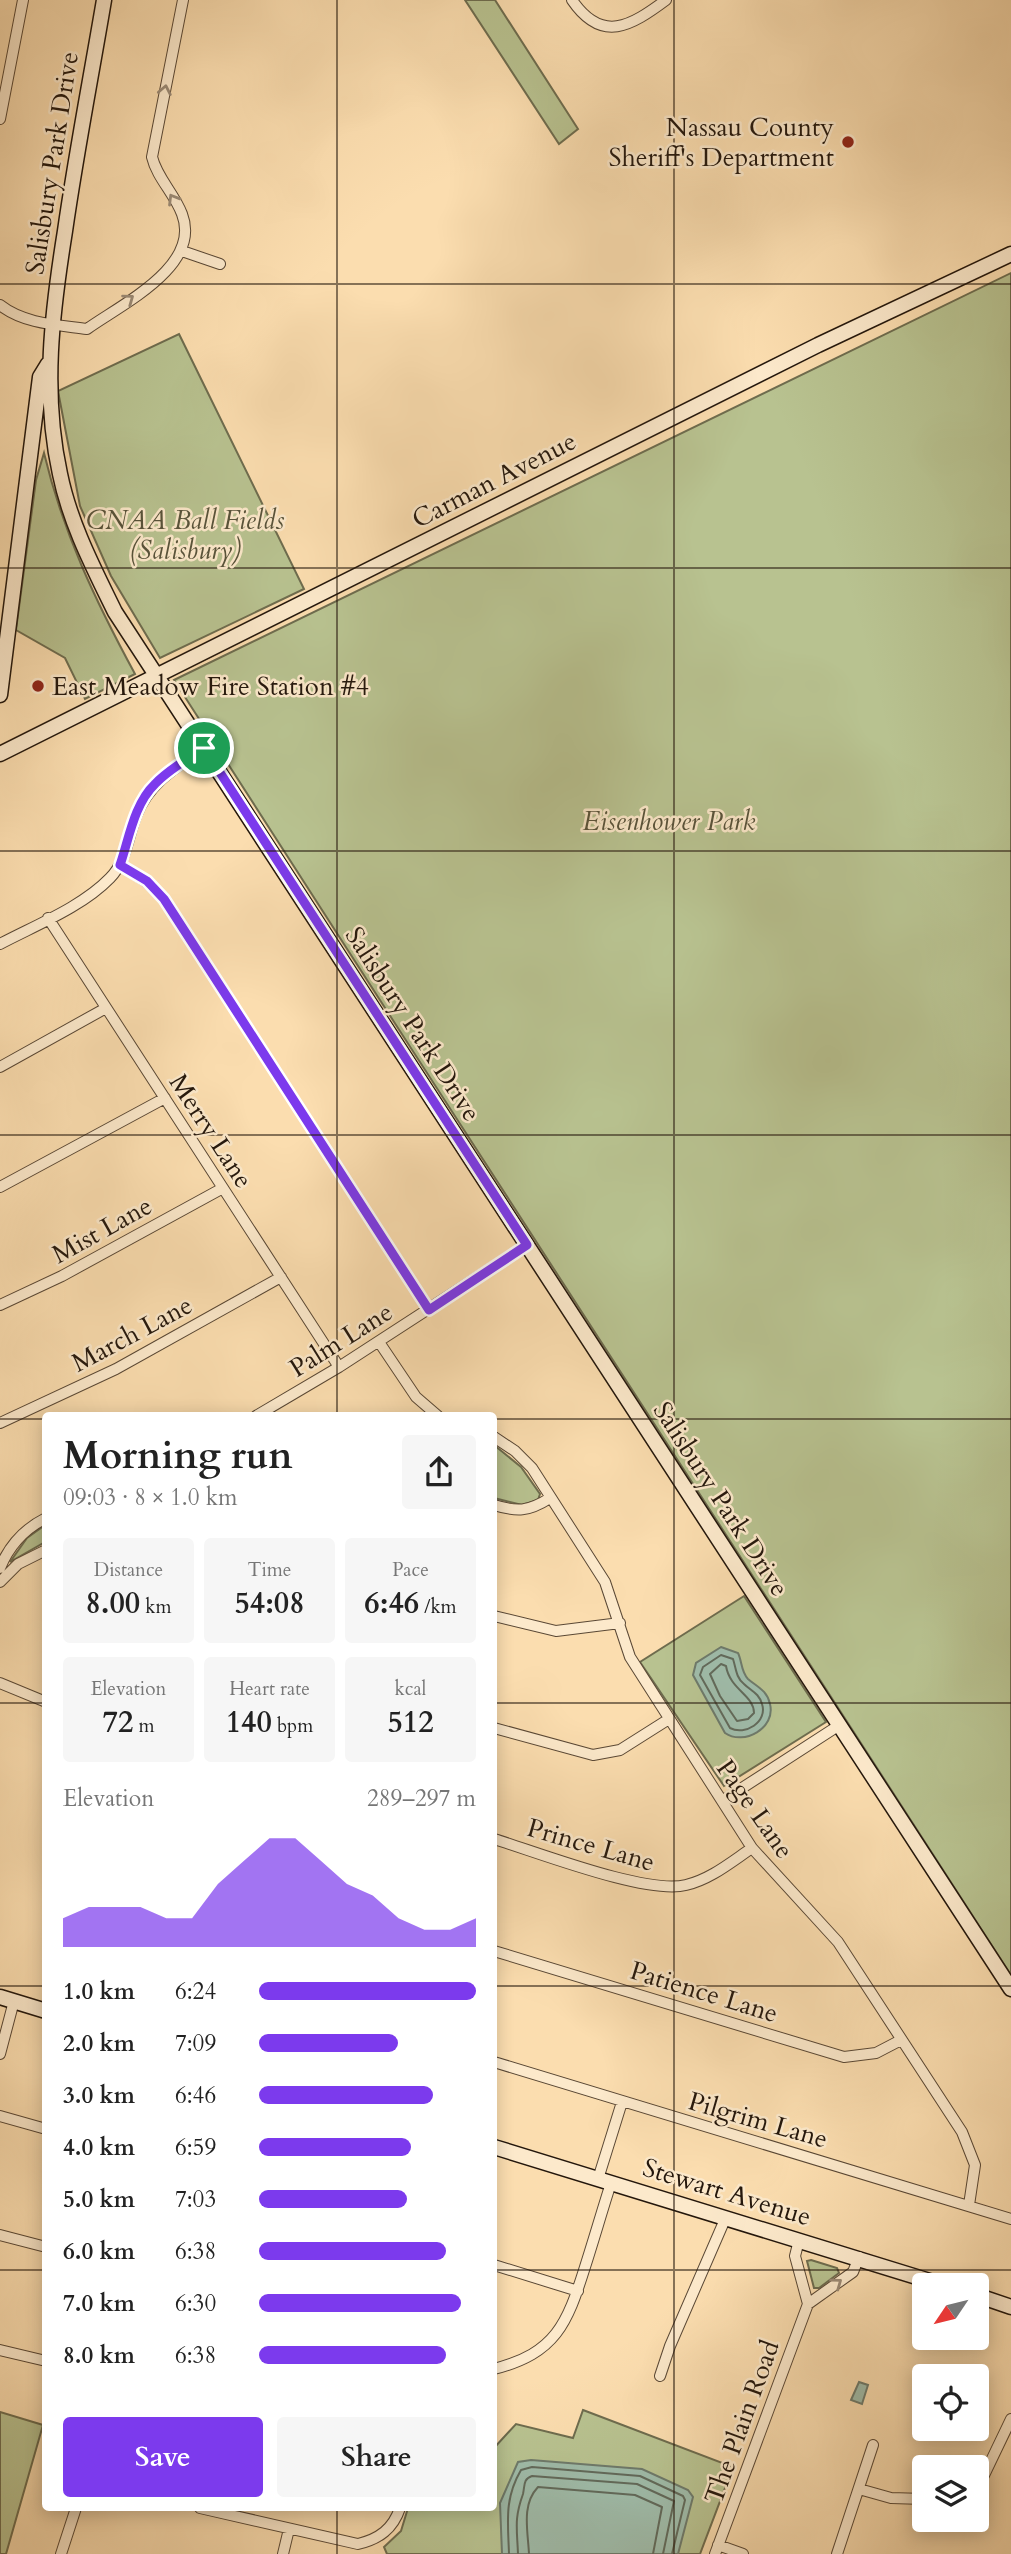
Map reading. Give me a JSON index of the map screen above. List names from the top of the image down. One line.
{"streets":{"main road":["Salisbury Park Drive","Carman Avenue","Stewart Avenue"],"street":["Merry Lane","Mist Lane","March Lane","Palm Lane","Page Lane","Prince Lane","Patience Lane","Pilgrim Lane","The Plain Road"]},"crossings":[["Salisbury Park Drive","Carman Avenue"],["Salisbury Park Drive","Palm Lane"],["Merry Lane","Mist Lane"],["Merry Lane","March Lane"],["Merry Lane","Palm Lane"],["Page Lane","Prince Lane"],["Page Lane","Patience Lane"],["Page Lane","Pilgrim Lane"]],"parks":["CNAA Ball Fields (Salisbury)","Eisenhower Park"],"places":["Nassau County Sheriff's Department","East Meadow Fire Station #4"],"north":"bottom left","page":{"heading":["Morning run","09:03 · 8 × 1.0 km"],"stats":[["Distance","8.00 km"],["Time","54:08"],["Pace","6:46 /km"],["Elevation","72 m"],["Heart rate","140 bpm"],["kcal","512"]],"chart":["Elevation","289–297 m"],"list":[{"name":"1.0 km","note":"6:24"},{"name":"2.0 km","note":"7:09"},{"name":"3.0 km","note":"6:46"},{"name":"4.0 km","note":"6:59"},{"name":"5.0 km","note":"7:03"},{"name":"6.0 km","note":"6:38"},{"name":"7.0 km","note":"6:30"},{"name":"8.0 km","note":"6:38"}],"buttons":["Save","Share"]}}
